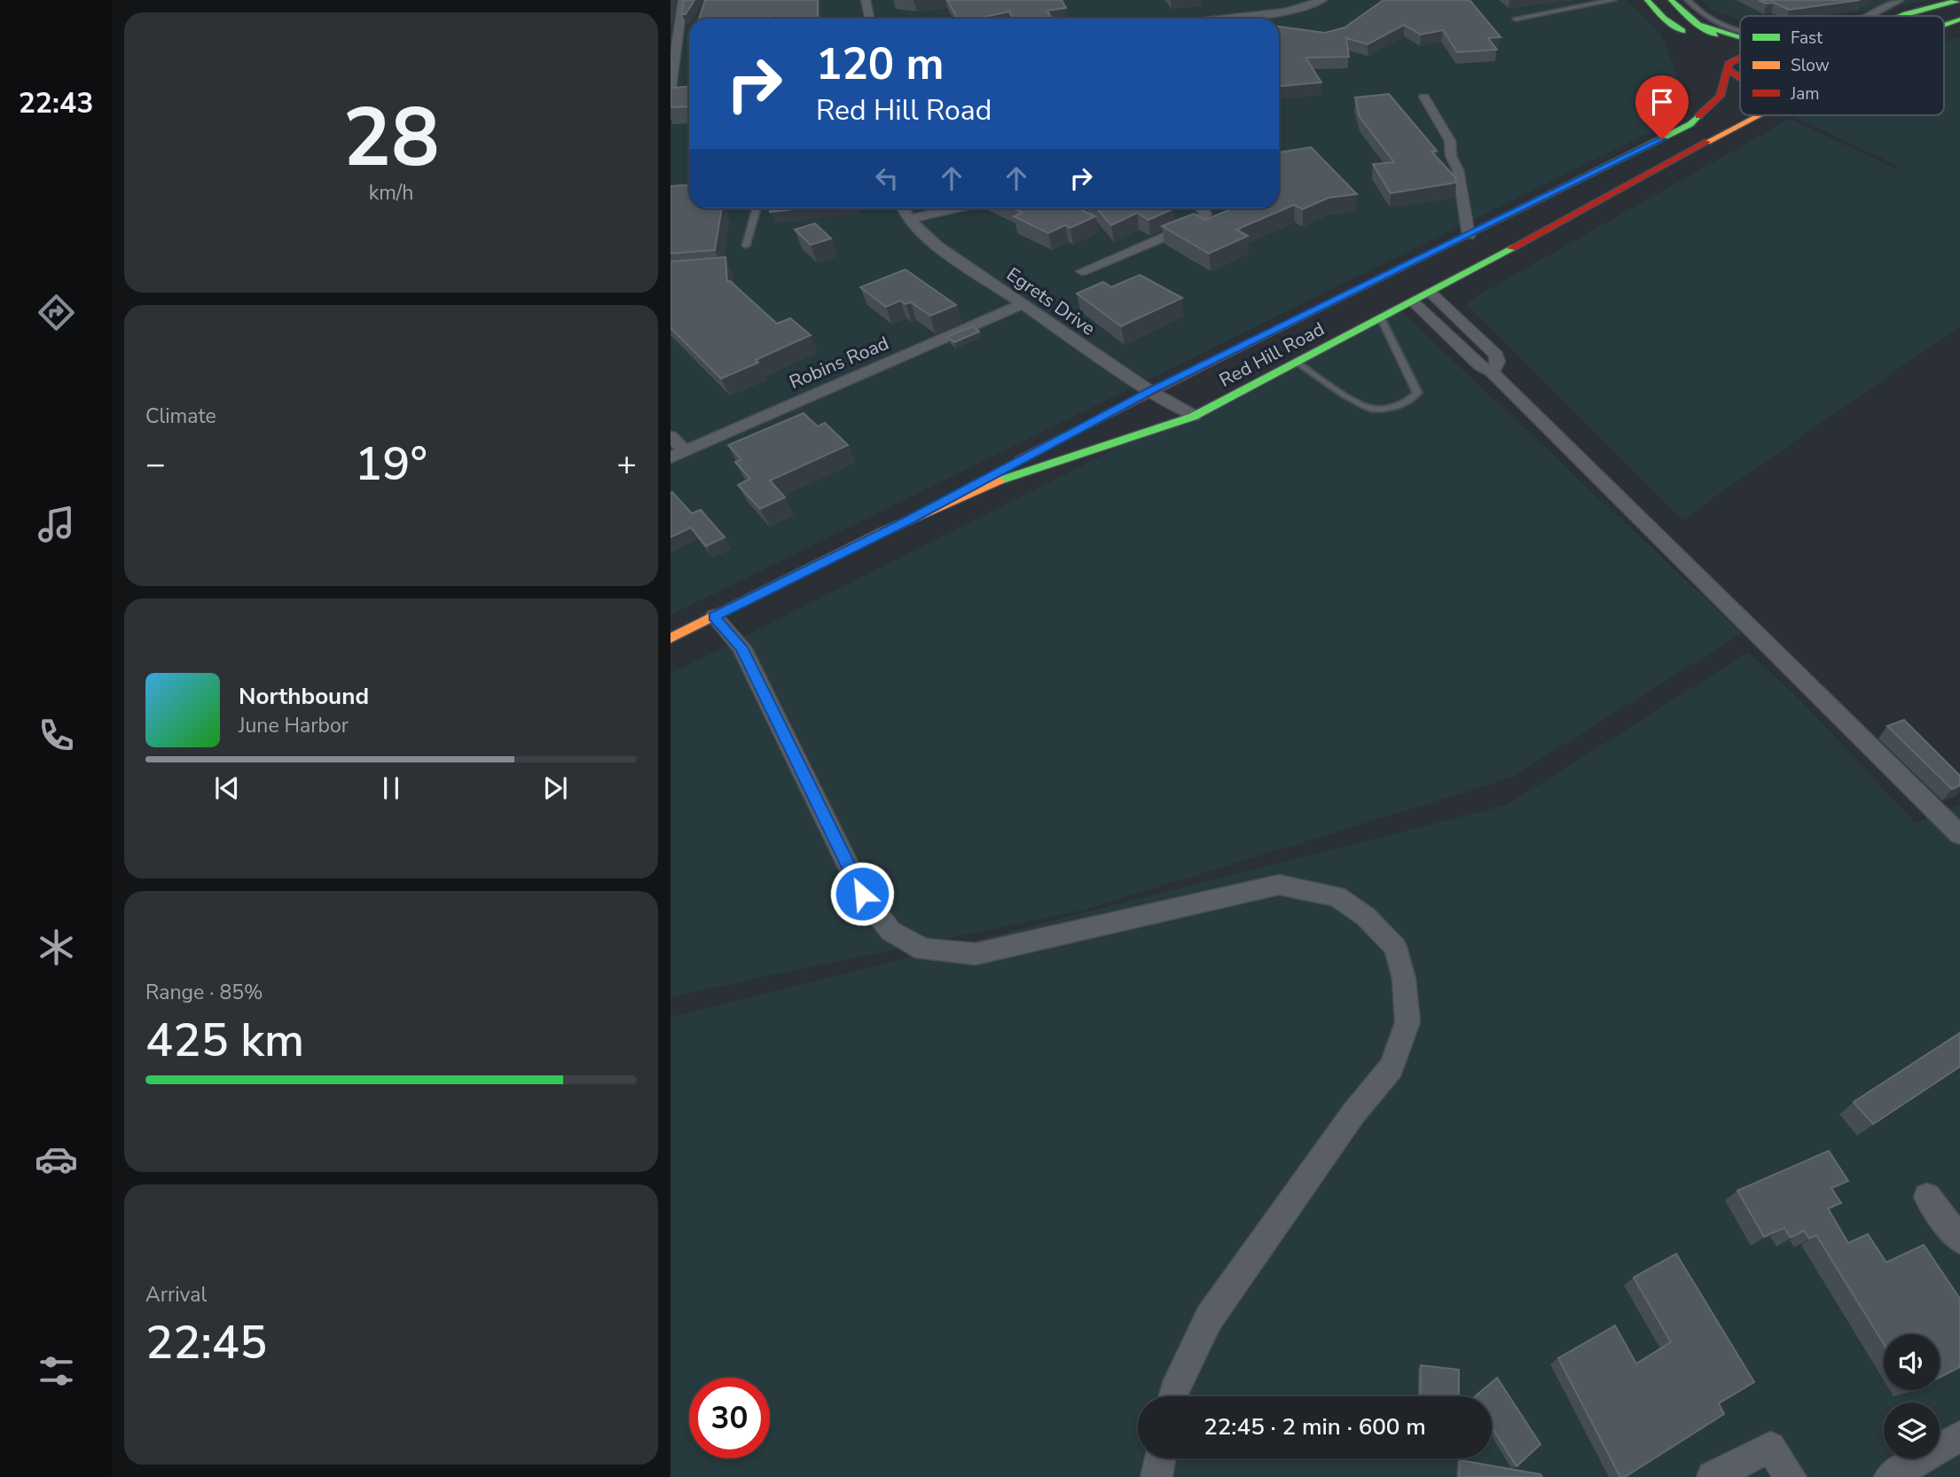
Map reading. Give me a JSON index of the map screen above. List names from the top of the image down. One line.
{"streets":{"main road":["Red Hill Road"],"street":["Egrets Drive","Robins Road"]},"crossings":[["Egrets Drive","Red Hill Road"],["Egrets Drive","Robins Road"]],"legend":["Fast","Slow","Jam"],"page":{"tabs":"22:43","tile":[["28","km/h"],"Climate",["Range · 85%","425 km"],["Arrival","22:45"]],"turn":["120 m","Red Hill Road"],"heat":["−","19°","+"],"song":["Northbound","June Harbor"],"limit":"30","trip":"22:45 · 2 min · 600 m"}}
